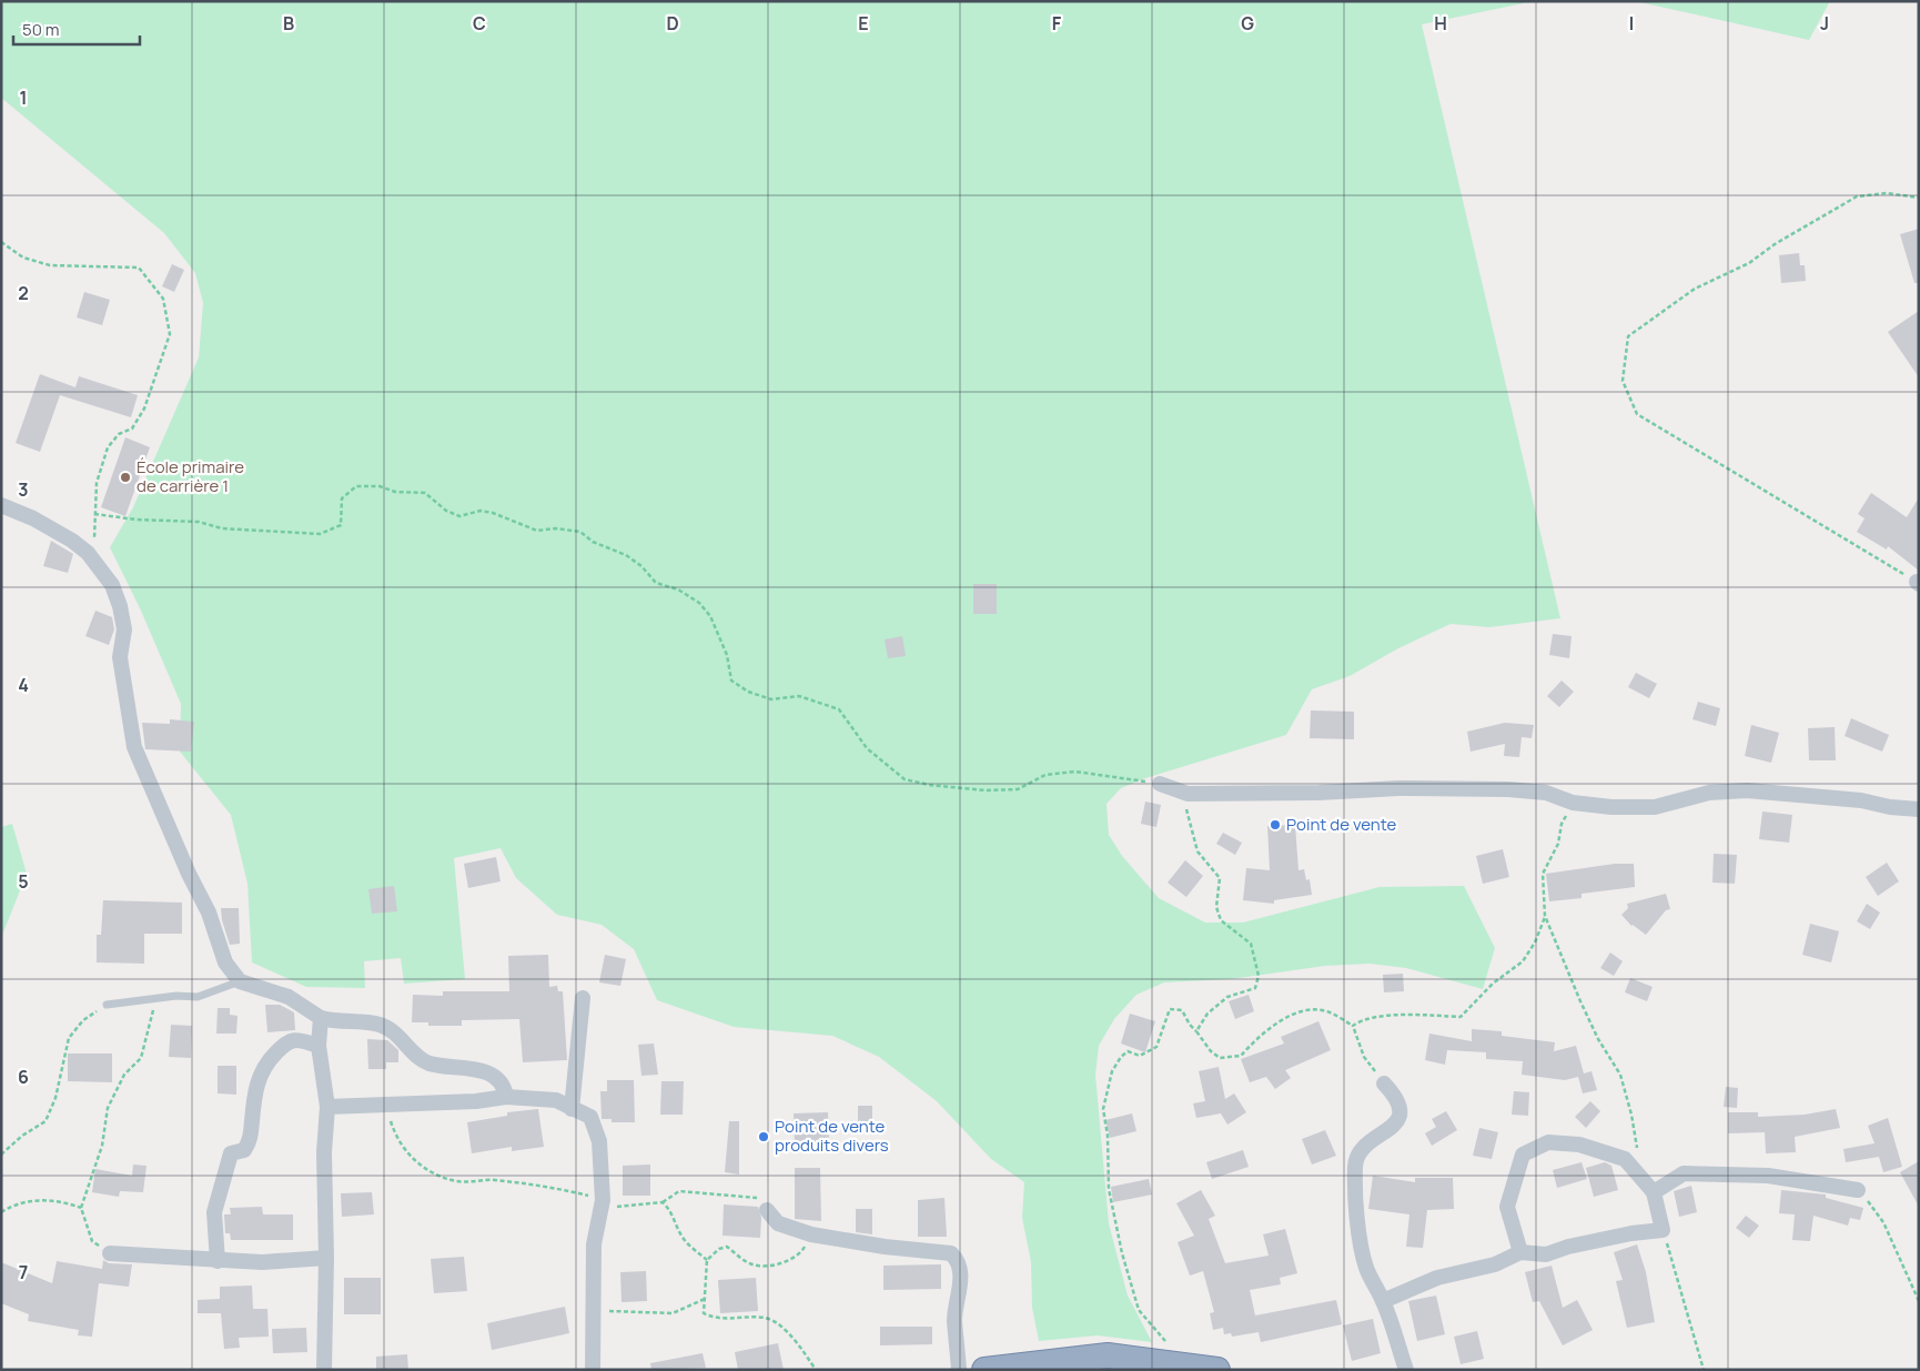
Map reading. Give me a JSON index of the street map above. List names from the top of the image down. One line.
{"places":["École primaire de carrière 1","Point de vente","Point de vente produits divers"],"scale_bar":"50 m","grid":{"columns":["B","C","D","E","F","G","H","I","J"],"rows":["1","2","3","4","5","6","7"]}}
